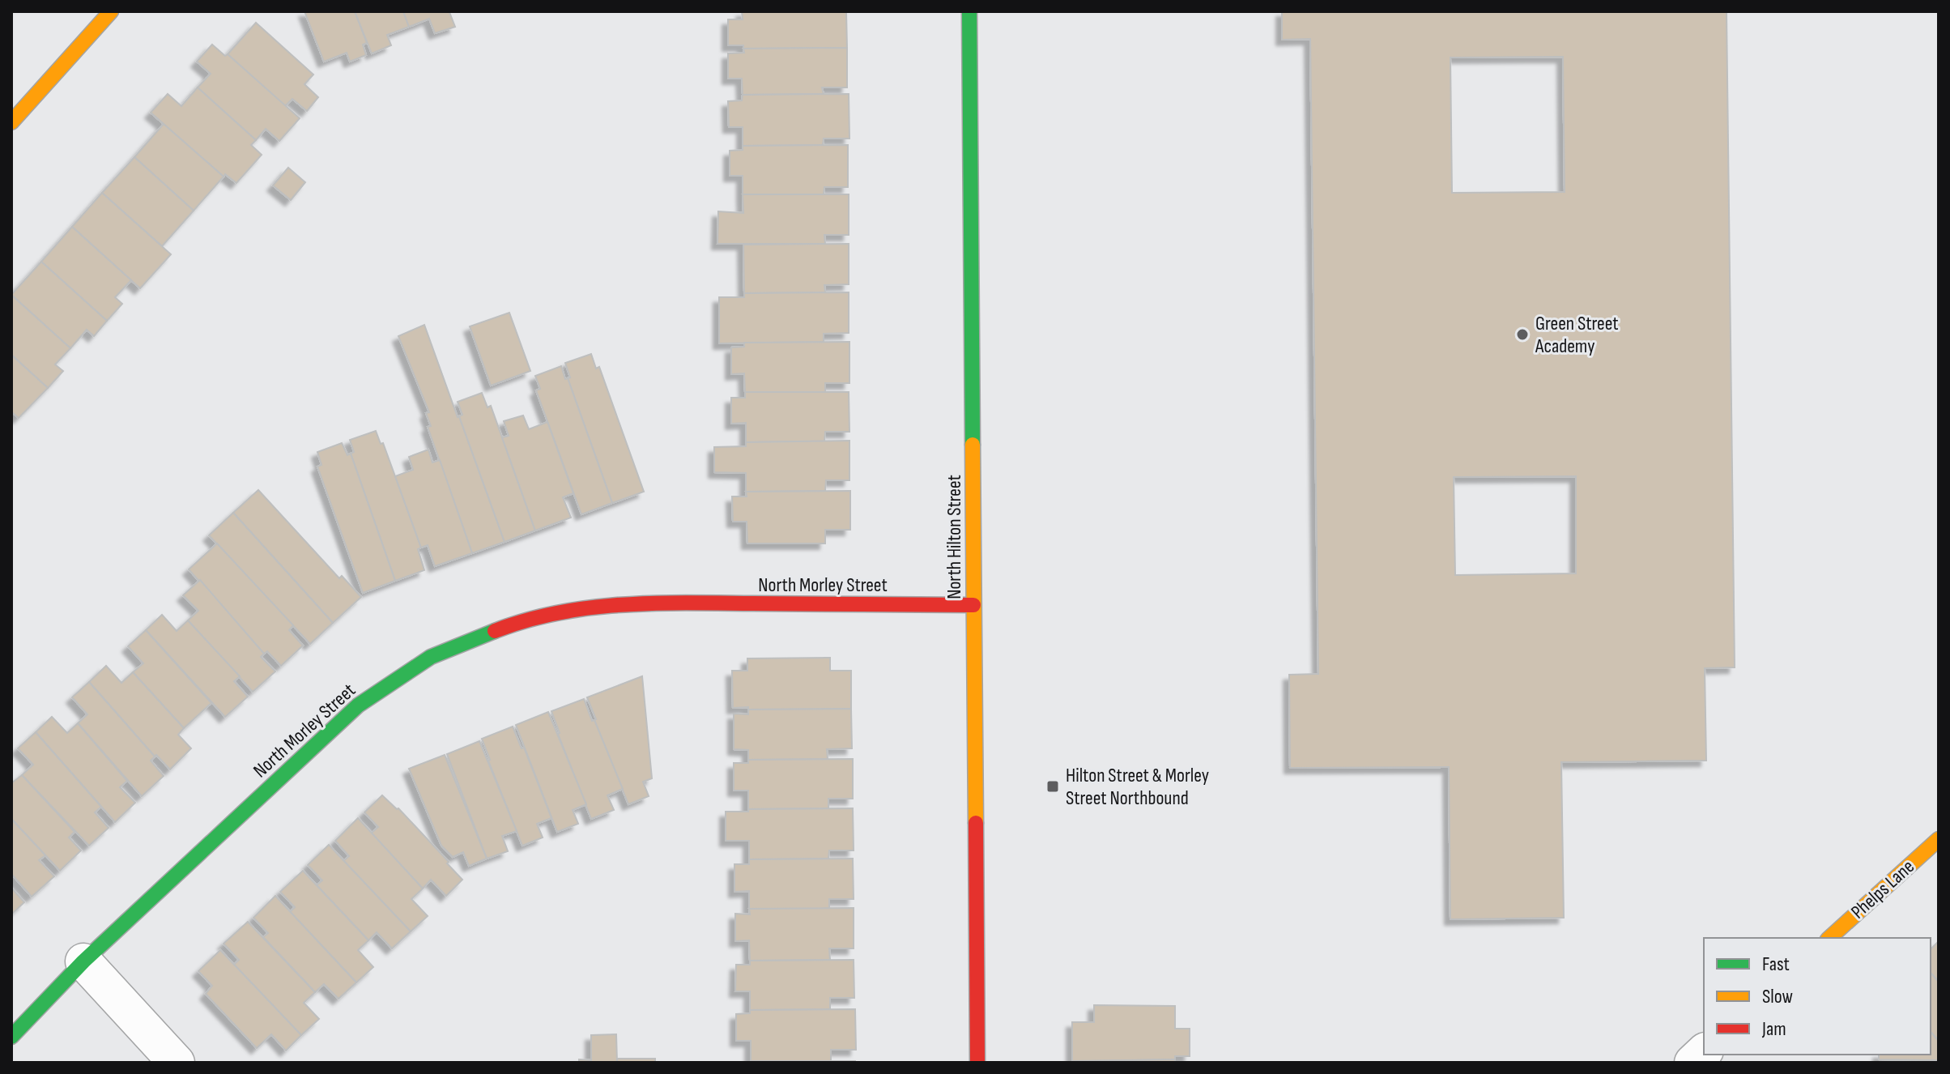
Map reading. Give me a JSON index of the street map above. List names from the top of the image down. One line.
{"streets":{"street":["North Hilton Street","North Morley Street","Phelps Lane"]},"crossings":[["North Hilton Street","North Morley Street"]],"places":{"other":["Green Street Academy"],"transit":["Hilton Street & Morley Street Northbound"]},"legend":["Fast","Slow","Jam"]}
